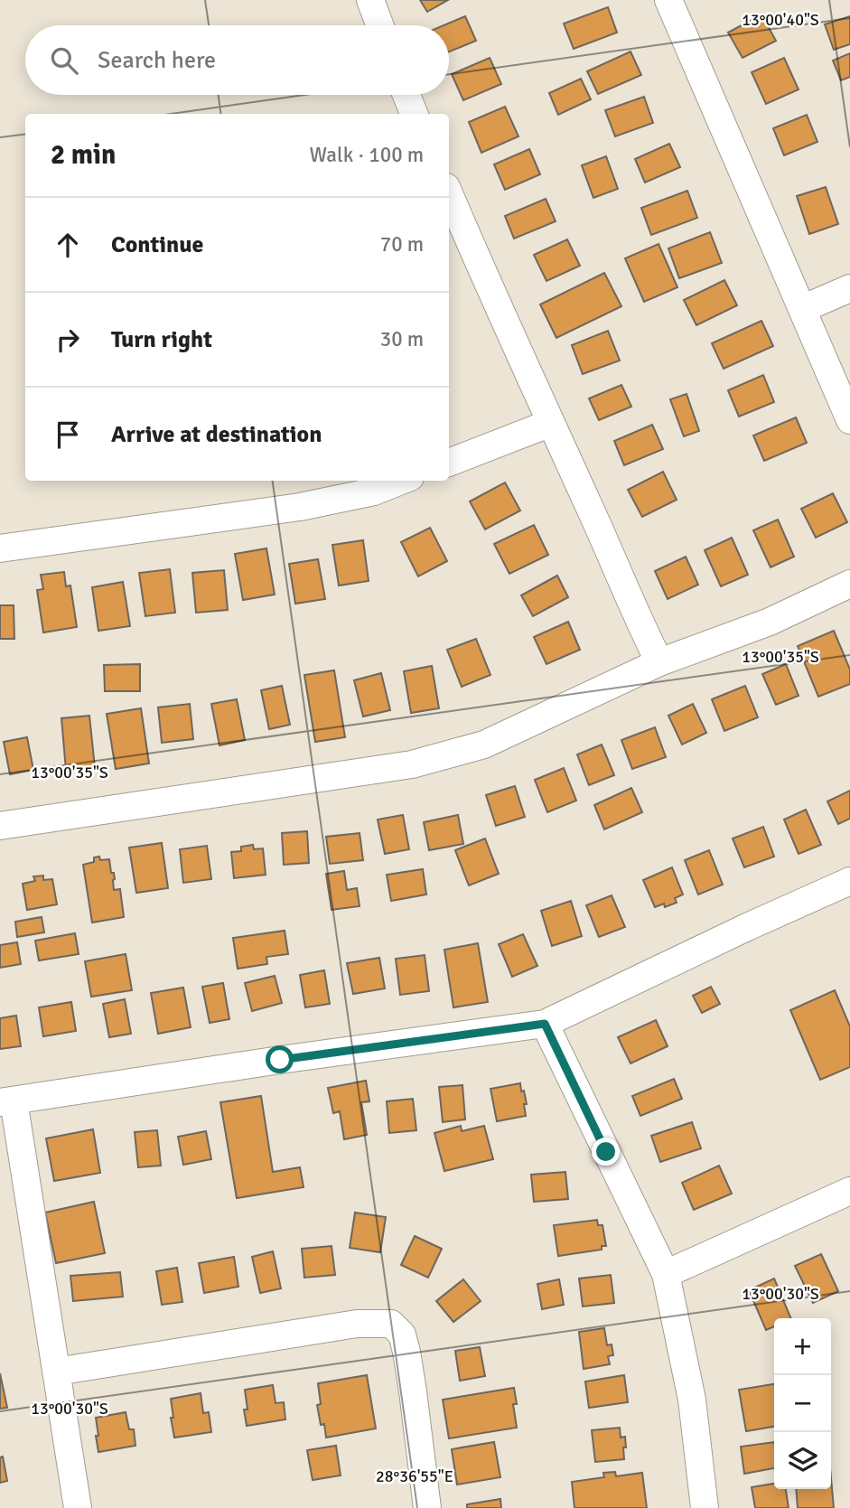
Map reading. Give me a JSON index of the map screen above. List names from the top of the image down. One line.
{"page":{"search":"Search here","heading":["2 min","Walk · 100 m"],"list":[["Continue","70 m"],["Turn right","30 m"],"Arrive at destination"],"map_buttons":["+","−"]},"coordinates":["13°00'40\"S","13°00'35\"S","13°00'30\"S","28°36'55\"E"]}
